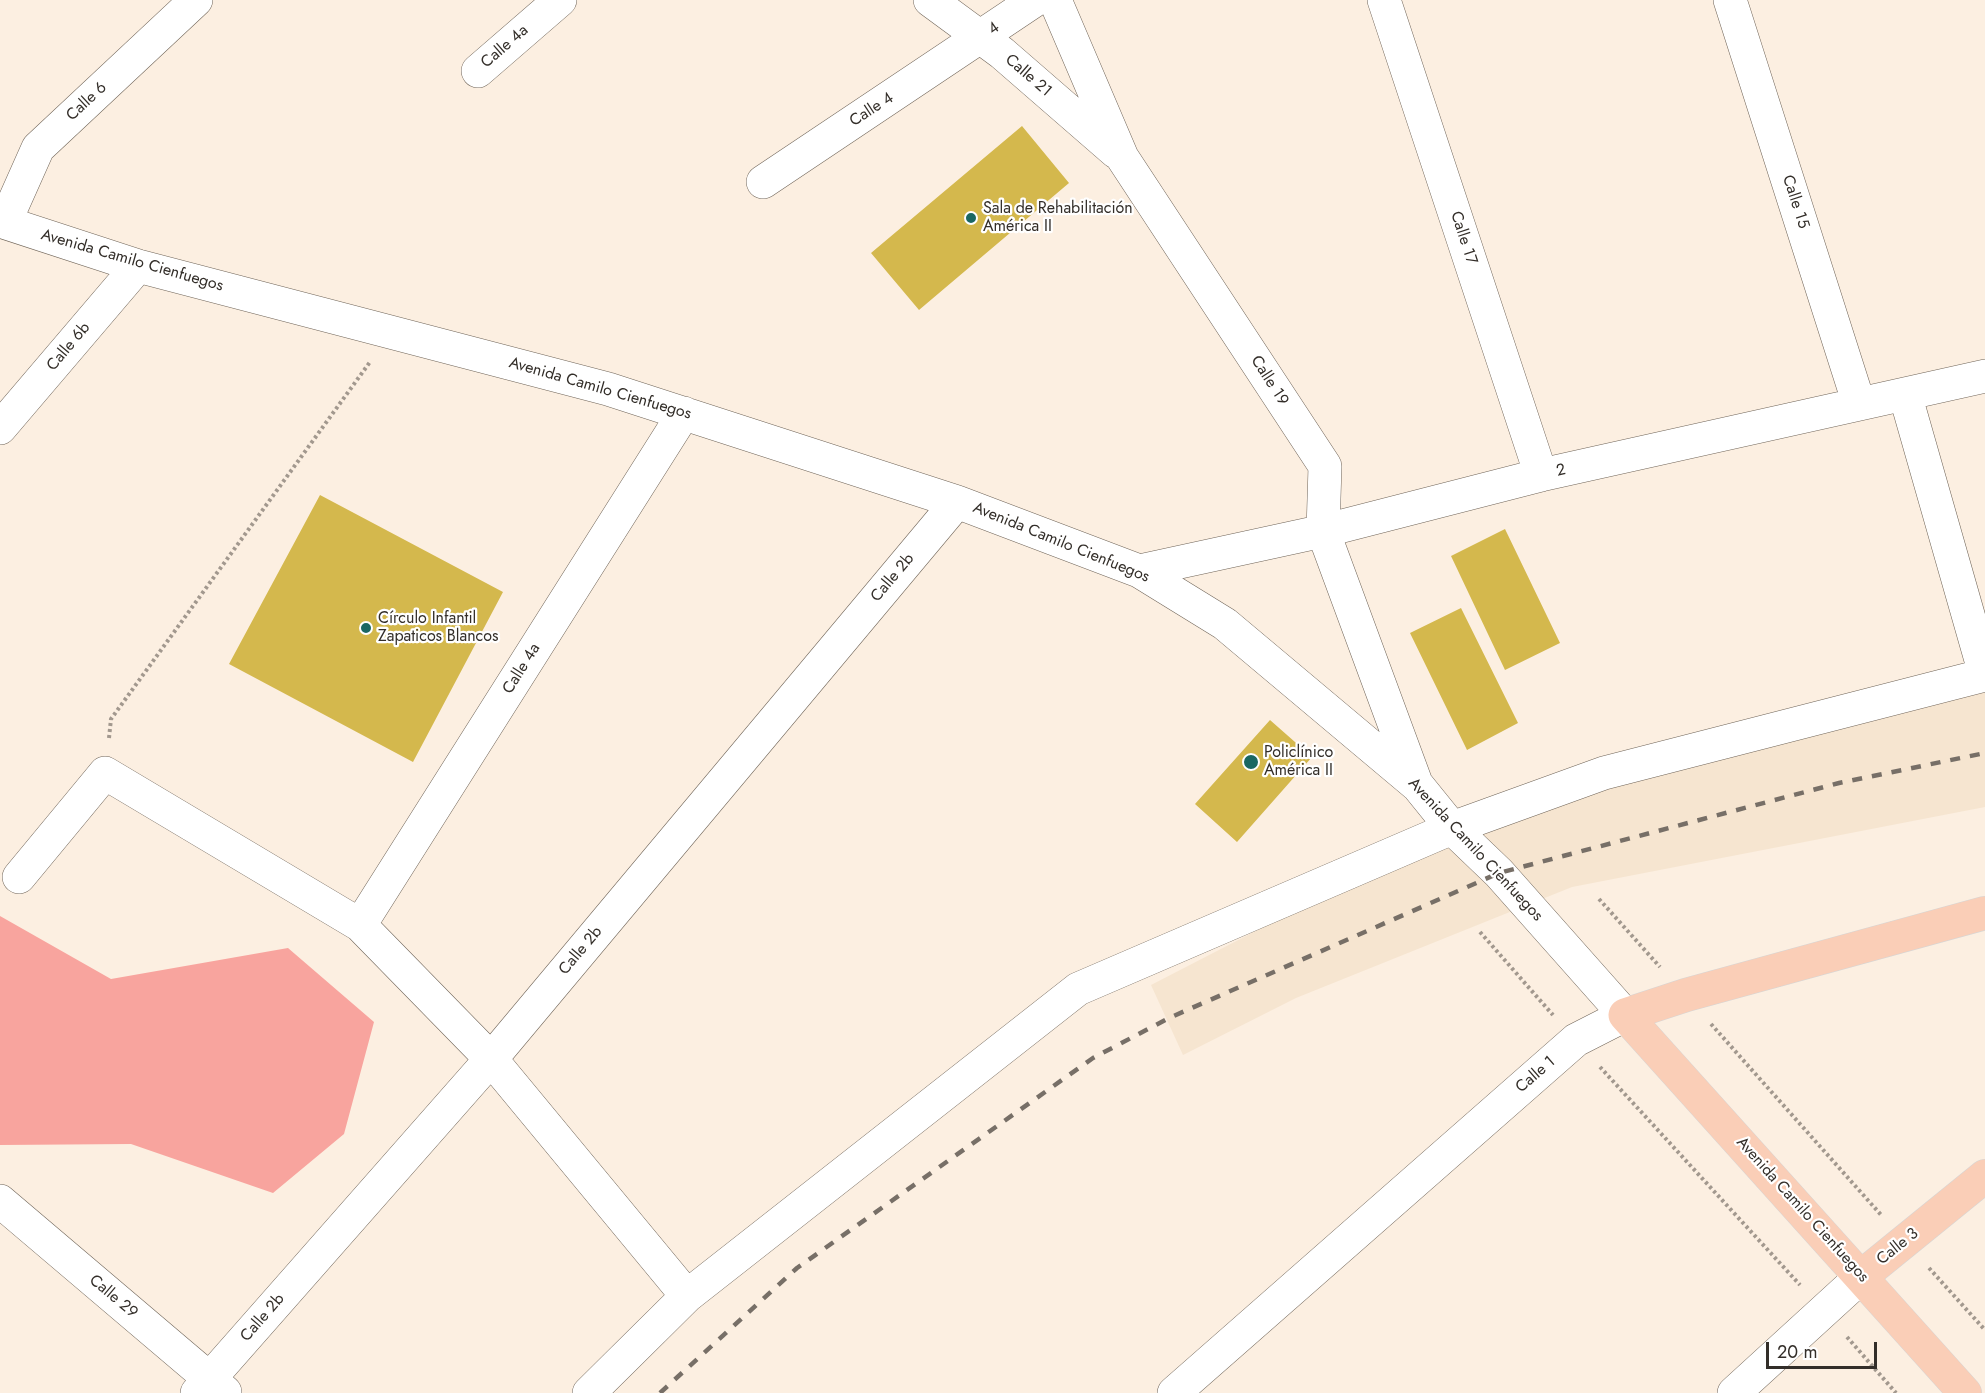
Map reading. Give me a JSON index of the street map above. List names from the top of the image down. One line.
{"streets":{"main road":["Avenida Camilo Cienfuegos","Calle 1","Calle 3"],"street":["4","Calle 4a","Calle 21","Calle 6","Calle 4","Calle 15","Calle 17","Calle 6b","Calle 19","2","Calle 2b","Calle 29"]},"crossings":[["4","Calle 21"],["4","Calle 4"],["Calle 4a","Avenida Camilo Cienfuegos"],["Calle 21","Calle 4"],["Calle 21","Calle 19"],["Calle 6","Avenida Camilo Cienfuegos"],["Calle 15","2"],["Calle 17","2"],["Avenida Camilo Cienfuegos","Calle 6b"],["Avenida Camilo Cienfuegos","Calle 19"],["Avenida Camilo Cienfuegos","2"],["Avenida Camilo Cienfuegos","Calle 2b"],["Avenida Camilo Cienfuegos","Calle 1"],["Avenida Camilo Cienfuegos","Calle 3"],["Calle 19","2"],["Calle 2b","Calle 29"]],"places":["Sala de Rehabilitación América II","Círculo Infantil Zapaticos Blancos","Policlínico América II"],"scale_bar":"20 m"}
